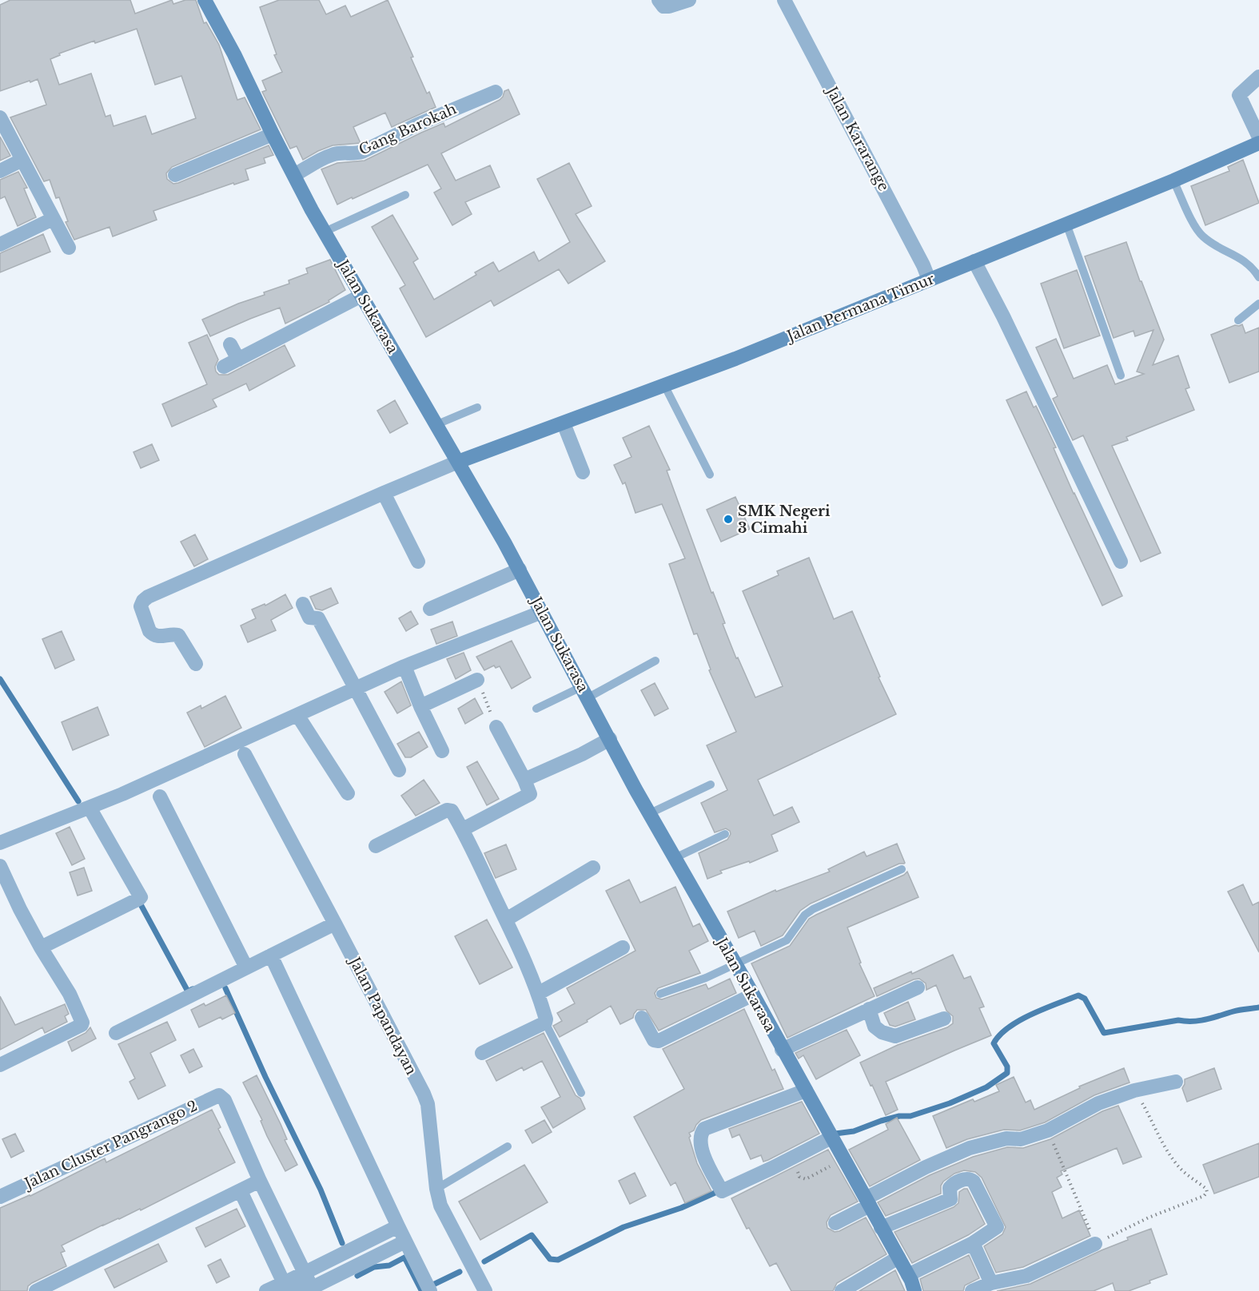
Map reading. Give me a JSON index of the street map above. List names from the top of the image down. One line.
{"streets":{"street":["Gang Barokah","Jalan Kararange","Jalan Sukarasa","Jalan Permana Timur","Jalan Papandayan","Jalan Cluster Pangrango 2"]},"crossings":[["Gang Barokah","Jalan Sukarasa"],["Jalan Kararange","Jalan Permana Timur"],["Jalan Sukarasa","Jalan Permana Timur"]],"places":["SMK Negeri 3 Cimahi"]}
